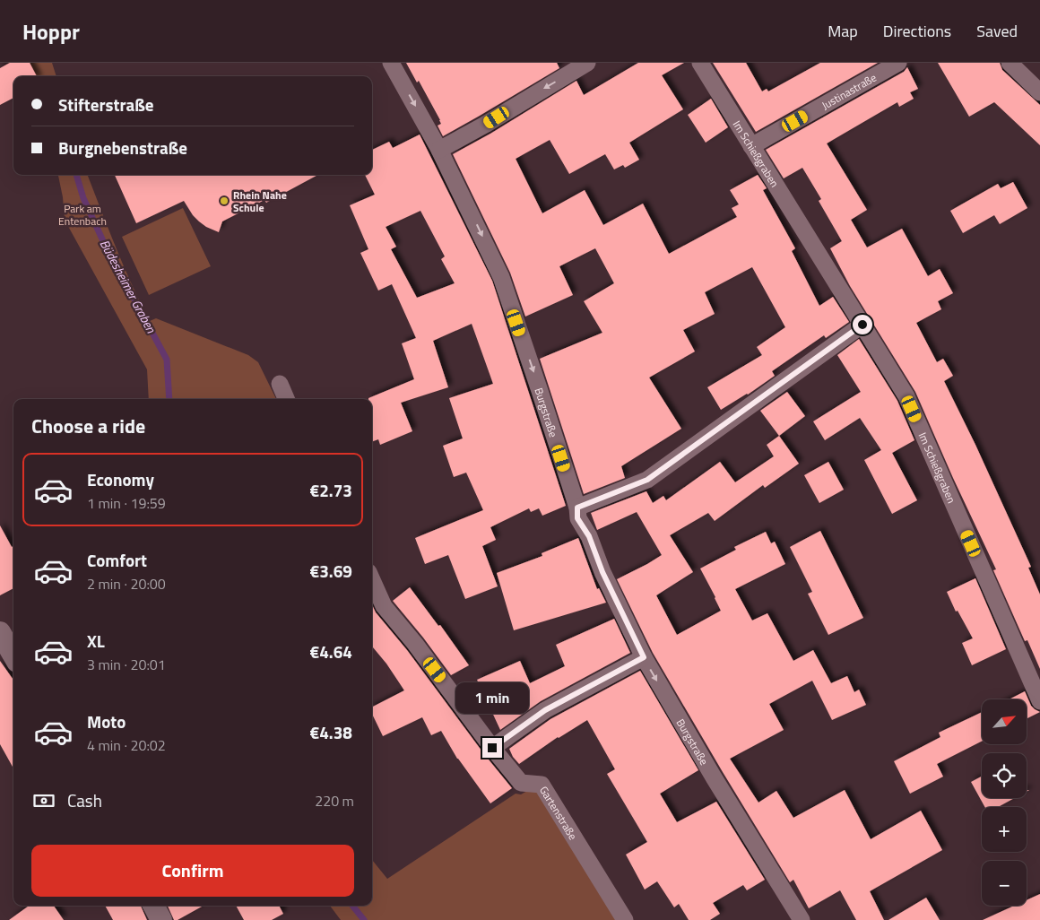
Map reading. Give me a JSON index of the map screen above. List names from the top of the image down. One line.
{"streets":{"street":["Justinastraße","Im Schießgraben","Burgstraße","Gartenstraße"]},"crossings":[["Justinastraße","Im Schießgraben"]],"one_way":["Burgstraße"],"water":["Büdesheimer Graben"],"parks":["Park am Entenbach"],"places":["Rhein Nahe Schule"],"north":"top right","page":{"header":"Hoppr","nav":["Map","Directions","Saved"],"banner":["Stifterstraße","Burgnebenstraße"],"heading":"Choose a ride","list":[{"name":"Economy","note":"1 min · 19:59","value":"€2.73"},{"name":"Comfort","note":"2 min · 20:00","value":"€3.69"},{"name":"XL","note":"3 min · 20:01","value":"€4.64"},{"name":"Moto","note":"4 min · 20:02","value":"€4.38"}],"bubble":"1 min","map_buttons":["+","−"],"pay":["Cash","220 m"],"buttons":"Confirm"}}
